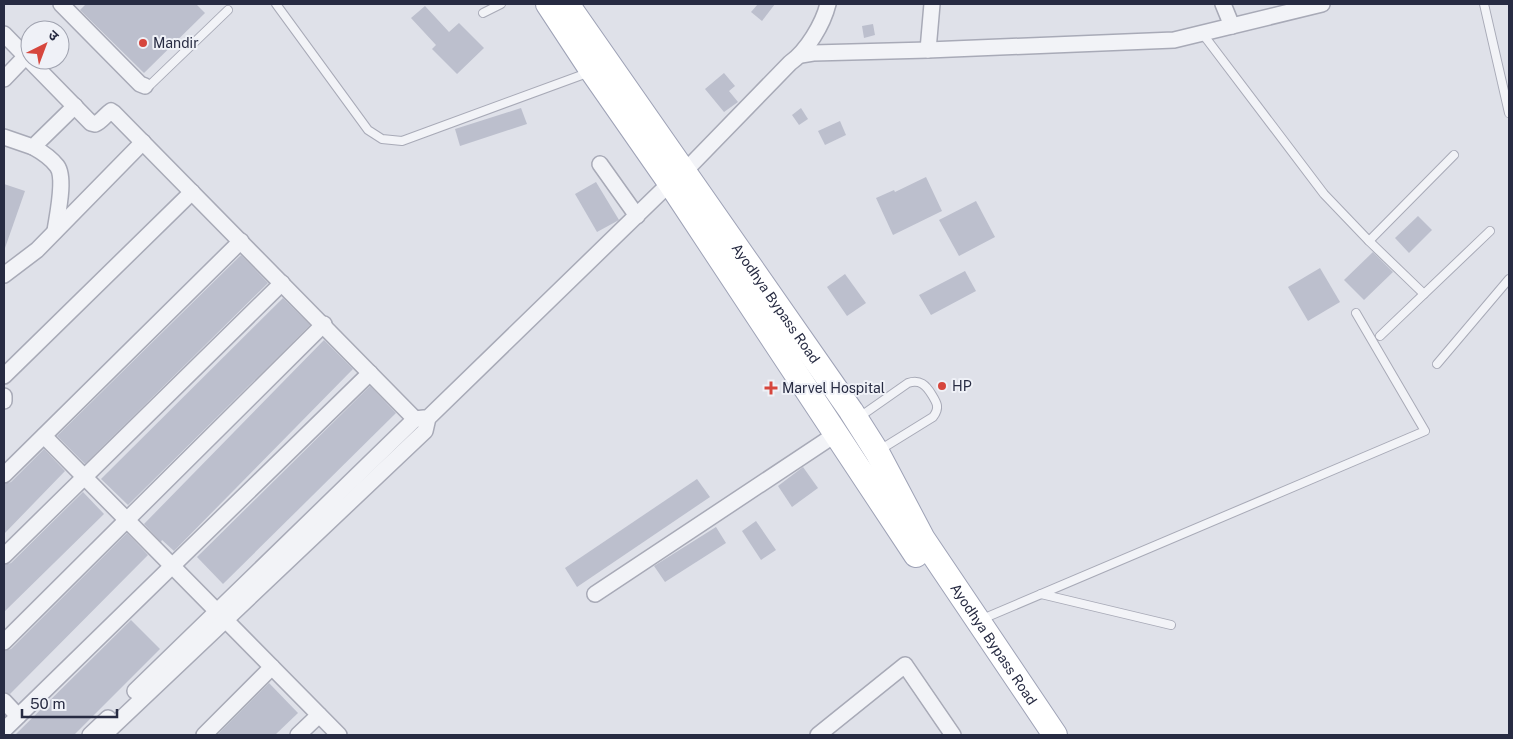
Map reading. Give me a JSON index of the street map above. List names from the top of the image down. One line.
{"streets":{"main road":["Ayodhya Bypass Road"]},"places":{"other":["Mandir","HP"],"health":["Marvel Hospital"]},"scale_bar":"50 m","north":"top right"}
